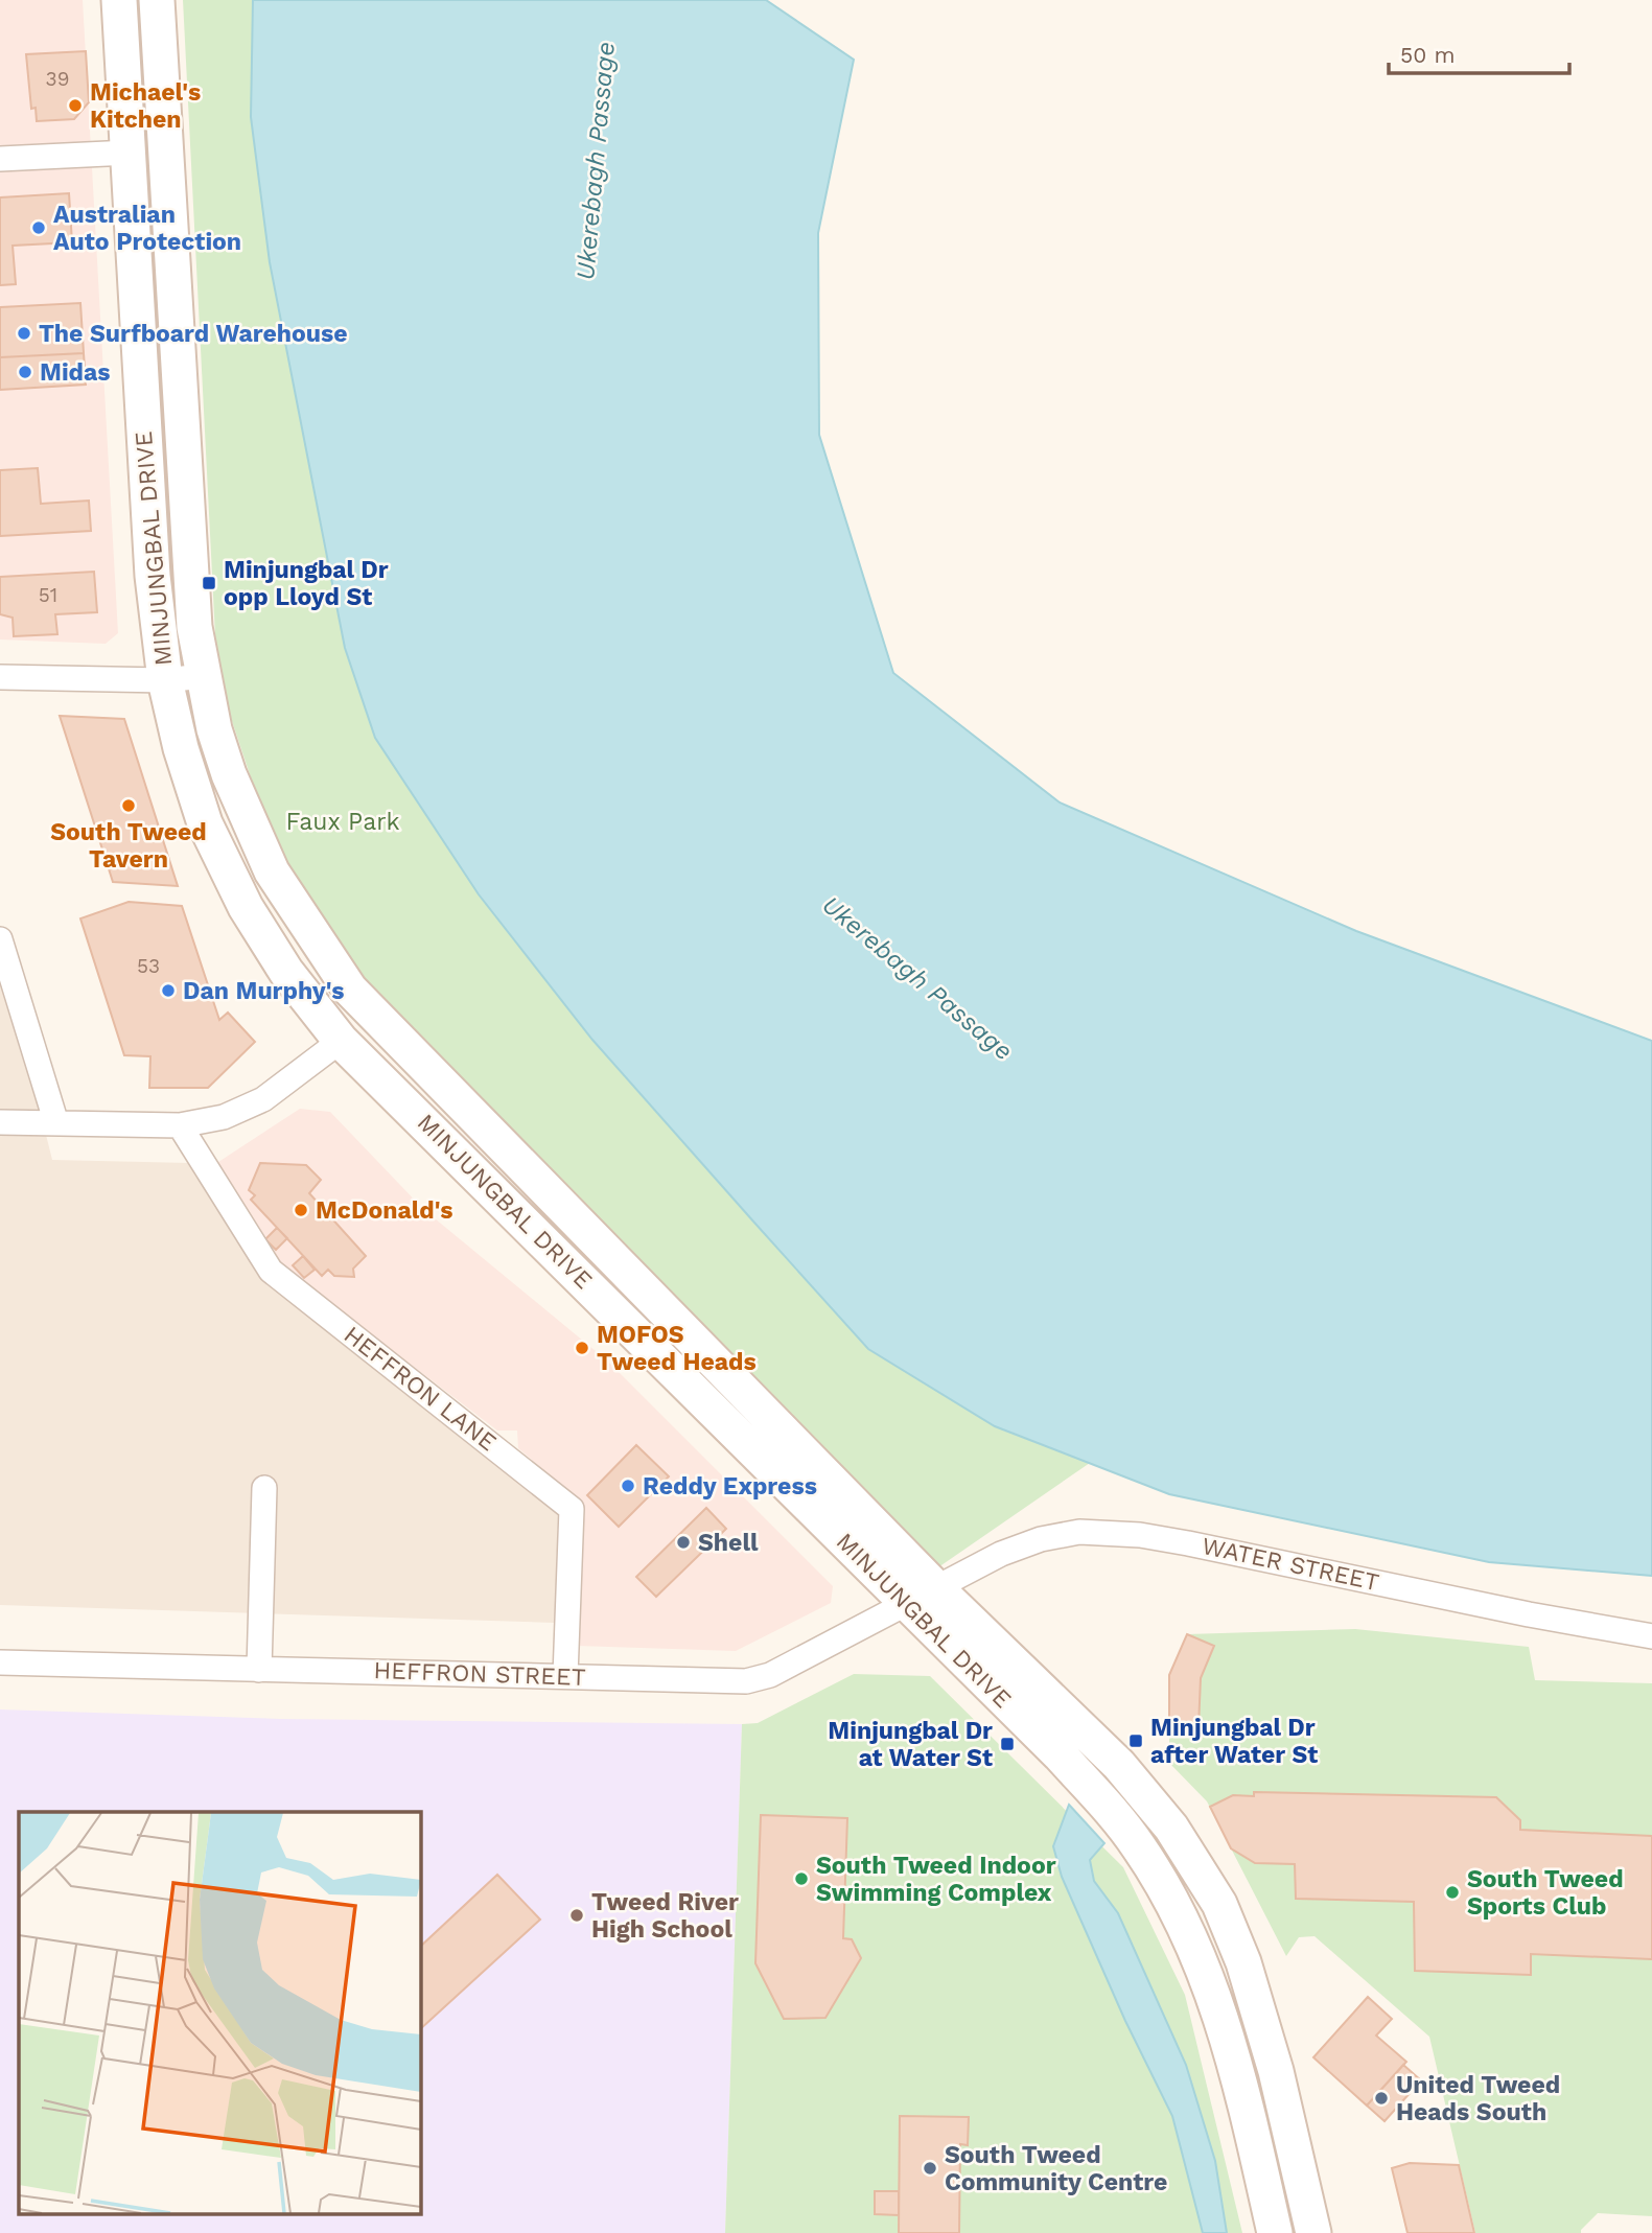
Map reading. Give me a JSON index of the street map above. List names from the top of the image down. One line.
{"streets":{"main road":["MINJUNGBAL DRIVE"],"street":["HEFFRON LANE","WATER STREET","HEFFRON STREET"]},"crossings":[["MINJUNGBAL DRIVE","WATER STREET"],["MINJUNGBAL DRIVE","HEFFRON STREET"],["HEFFRON LANE","HEFFRON STREET"],["WATER STREET","HEFFRON STREET"]],"water":["Ukerebagh Passage"],"parks":["Faux Park"],"places":{"other":["Michael's Kitchen","Australian Auto Protection","The Surfboard Warehouse","Midas","South Tweed Tavern","Dan Murphy's","McDonald's","MOFOS Tweed Heads","Reddy Express","Shell","South Tweed Indoor Swimming Complex","South Tweed Sports Club","Tweed River High School","United Tweed Heads South","South Tweed Community Centre"],"transit":["Minjungbal Dr opp Lloyd St","Minjungbal Dr after Water St","Minjungbal Dr at Water St"]},"house_numbers":["39","51","53"],"scale_bar":"50 m"}
